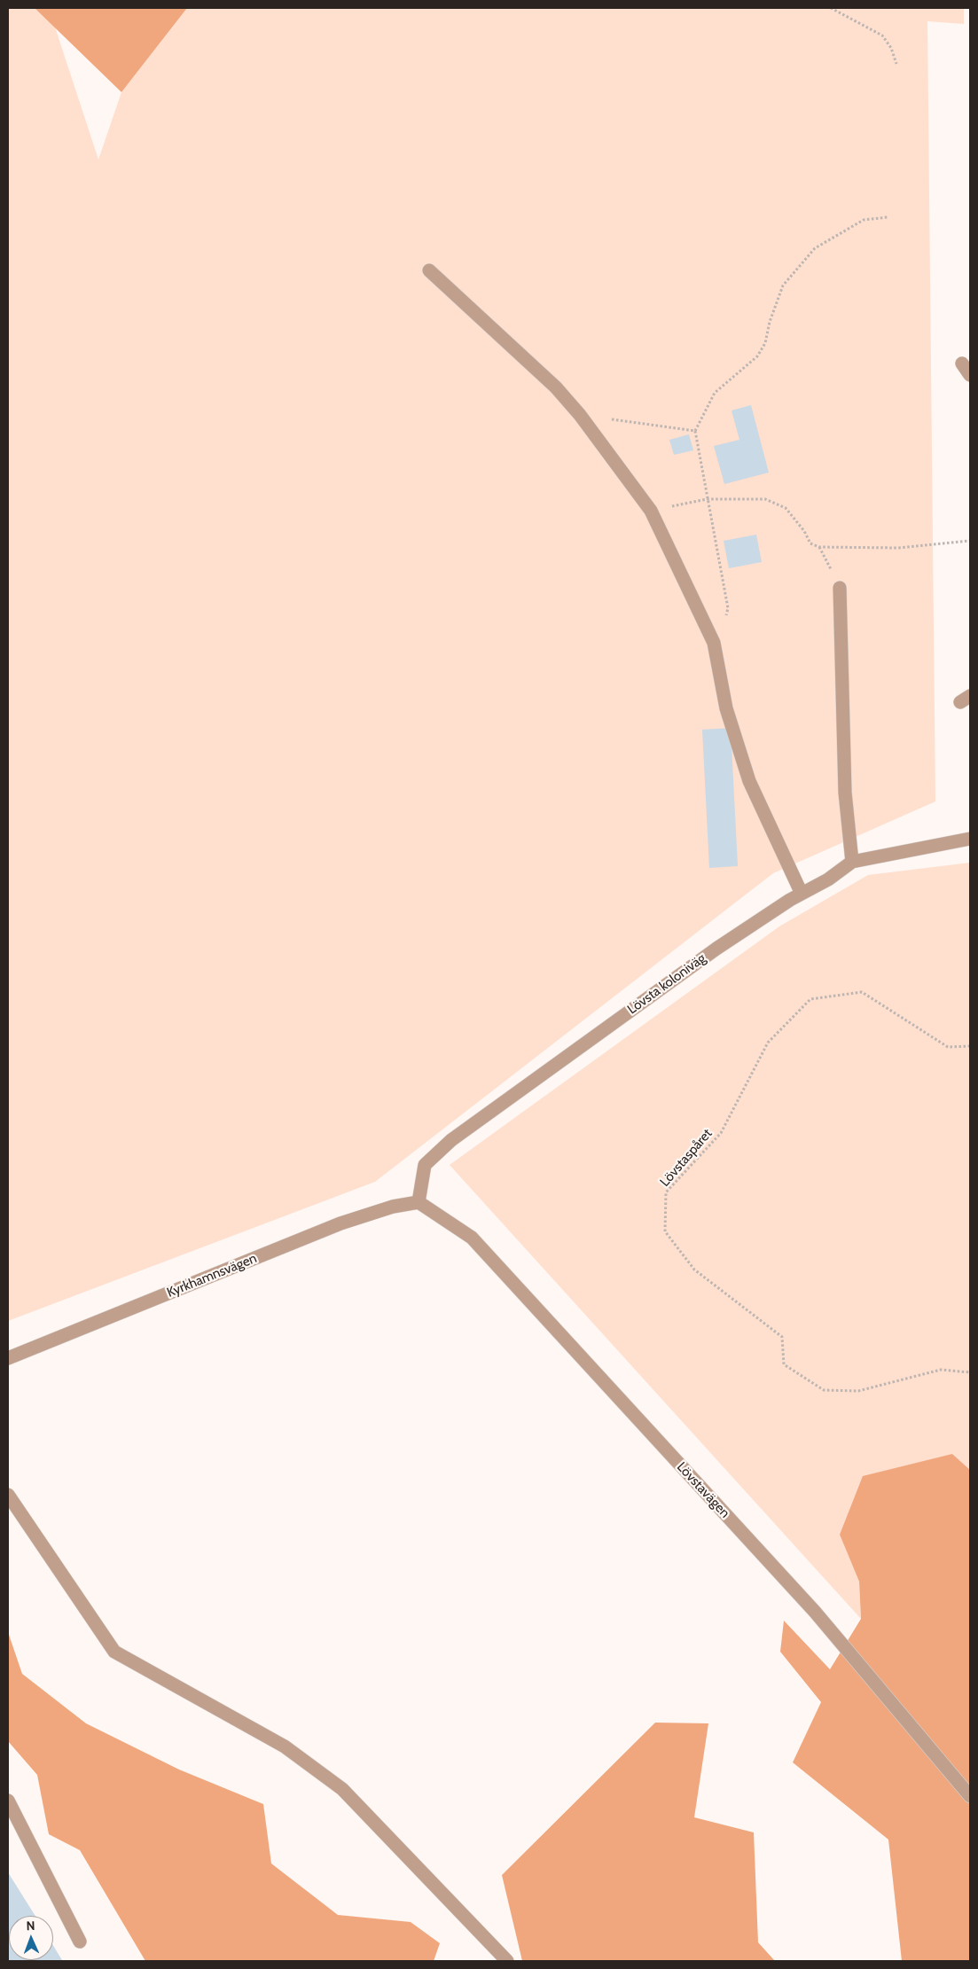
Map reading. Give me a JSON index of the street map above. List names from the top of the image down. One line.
{"streets":{"street":["Lövsta koloniväg","Kyrkhamnsvägen","Lövstavägen"],"path":["Lövstaspåret"]},"crossings":[["Lövsta koloniväg","Kyrkhamnsvägen"],["Lövsta koloniväg","Lövstavägen"],["Kyrkhamnsvägen","Lövstavägen"]],"north":"top"}
